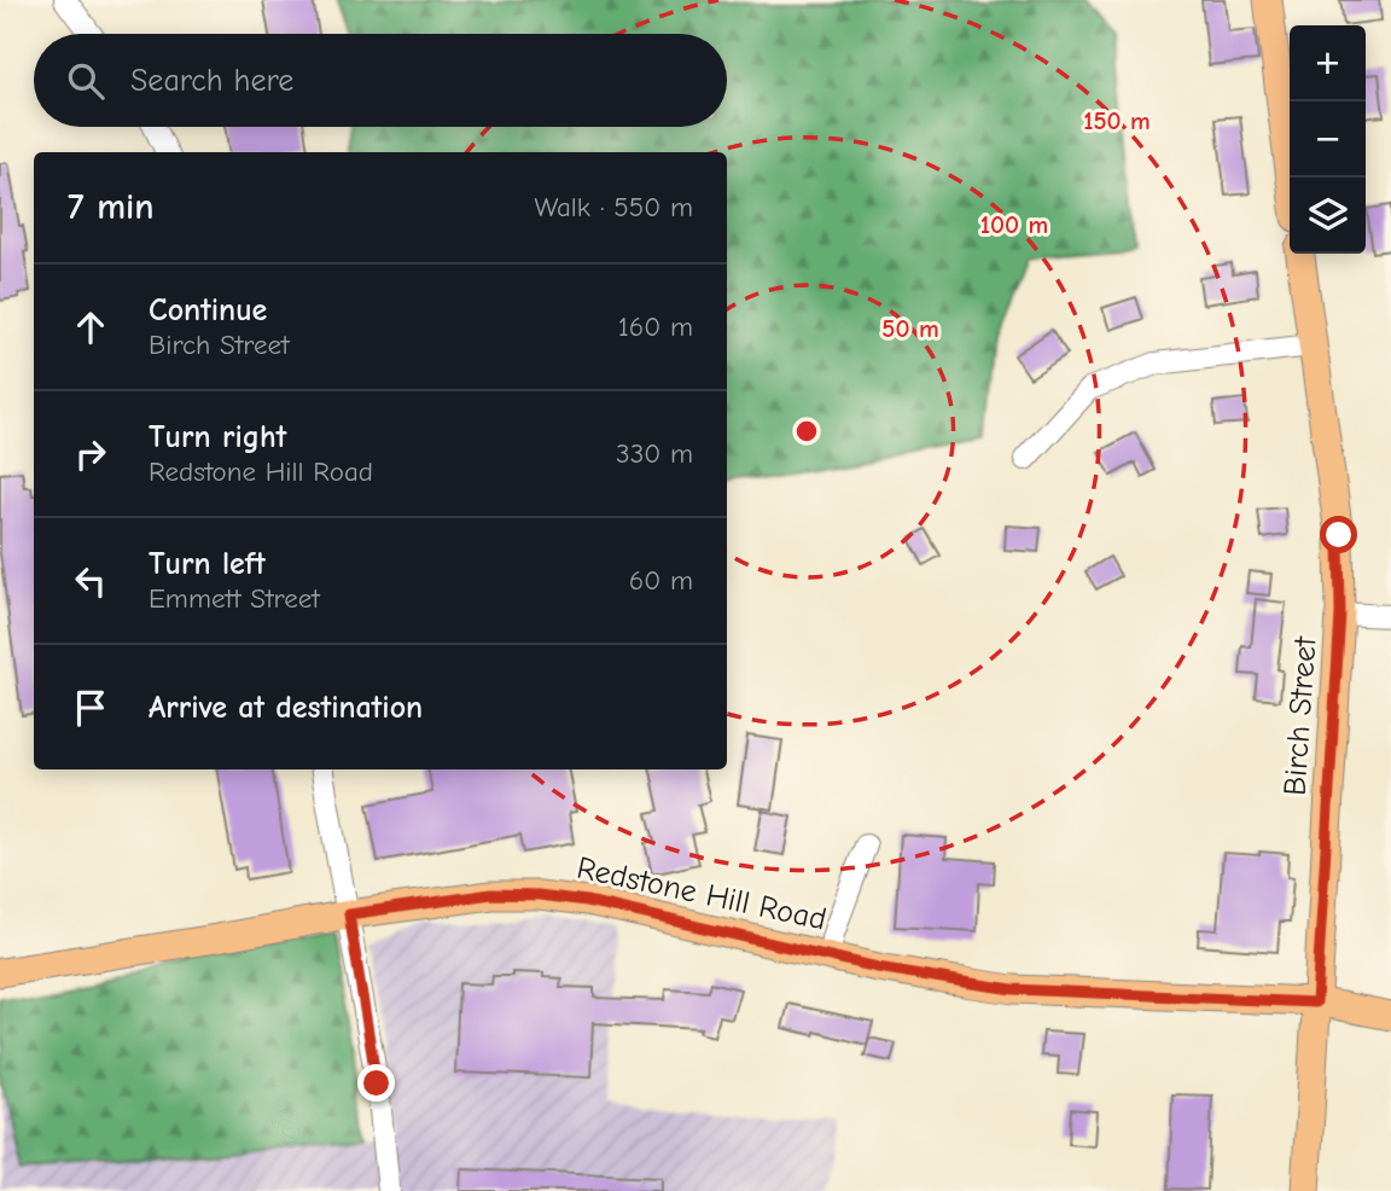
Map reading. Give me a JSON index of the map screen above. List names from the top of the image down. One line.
{"streets":{"main road":["Birch Street","Redstone Hill Road"]},"crossings":[["Birch Street","Redstone Hill Road"]],"page":{"map_buttons":["+","−"],"search":"Search here","heading":["7 min","Walk · 550 m"],"list":[["Continue","Birch Street","160 m"],["Turn right","Redstone Hill Road","330 m"],["Turn left","Emmett Street","60 m"],"Arrive at destination"]},"rings":["150 m","100 m","50 m"]}
